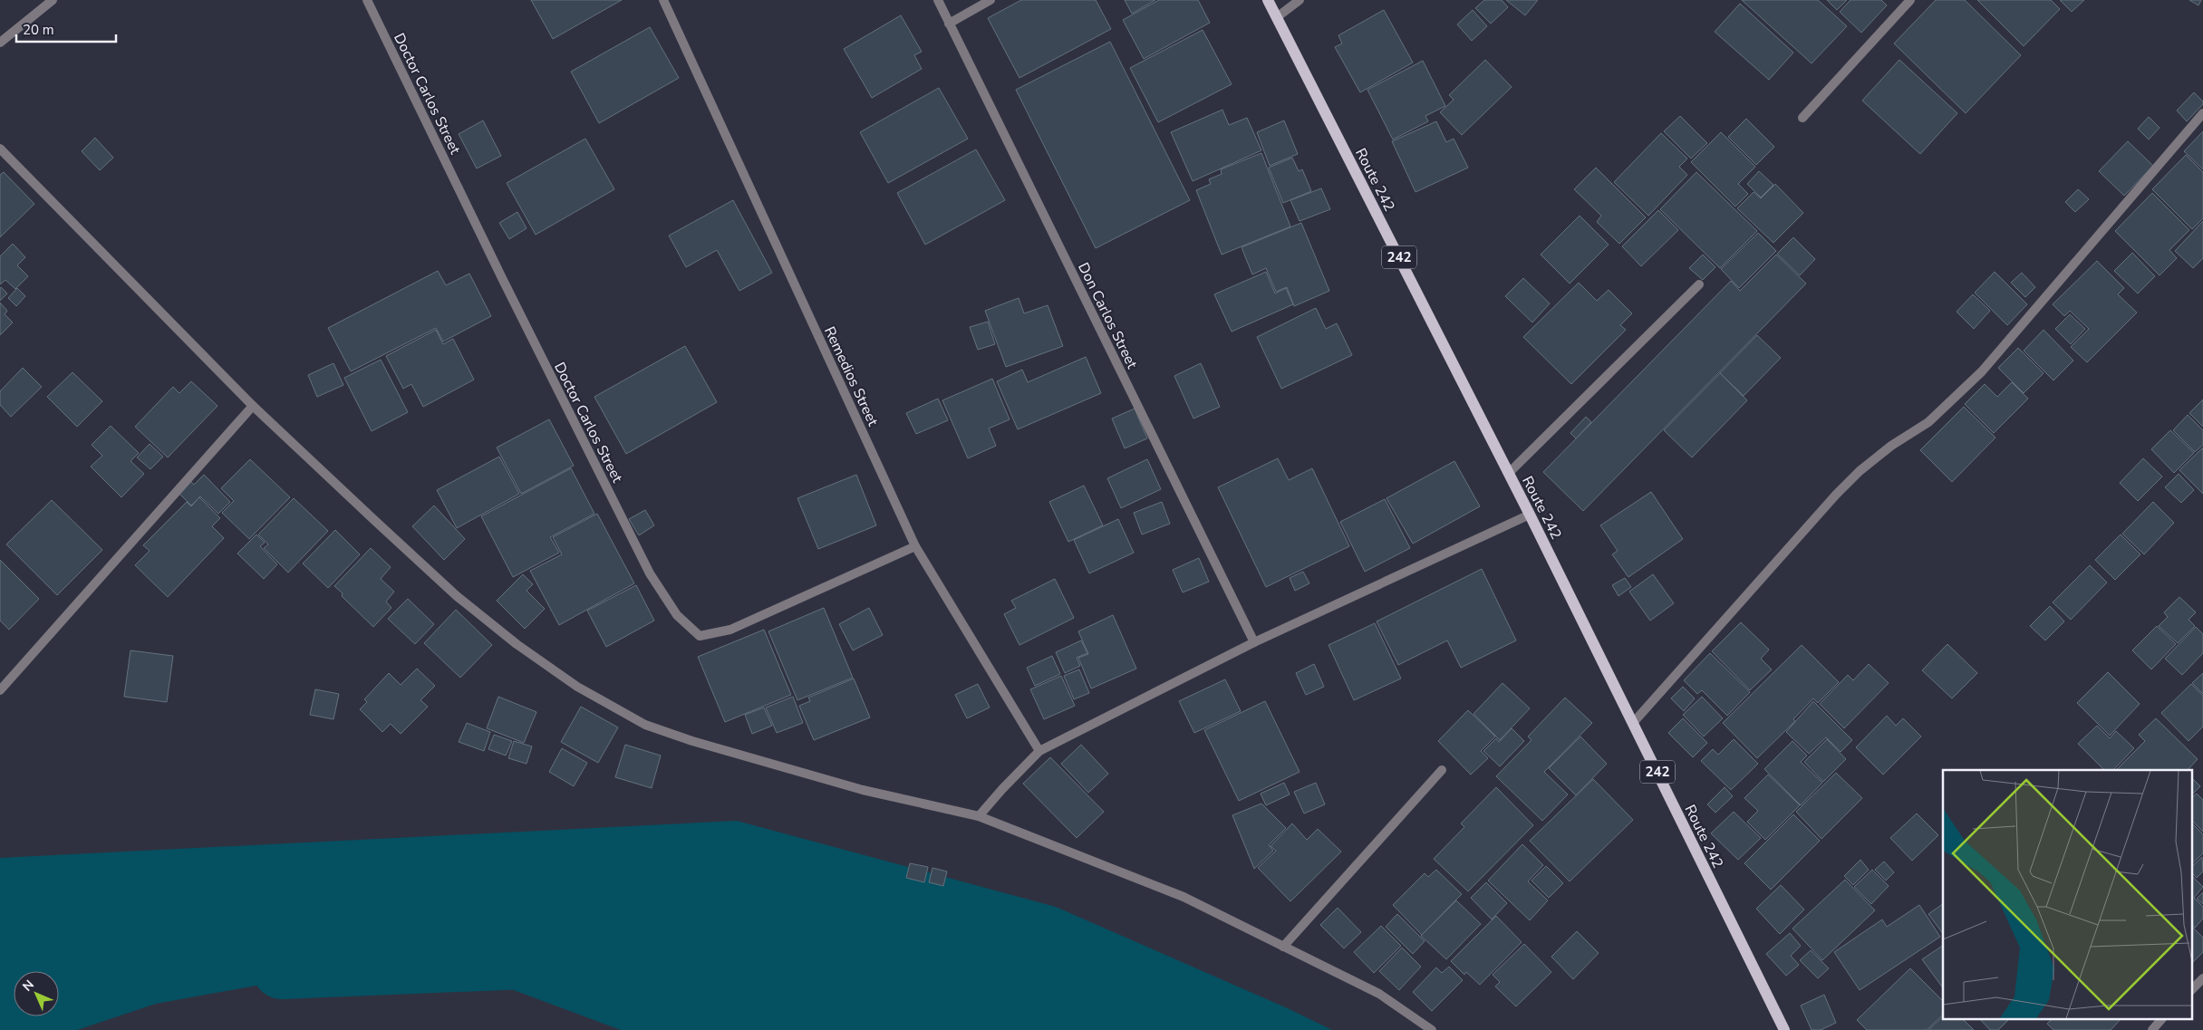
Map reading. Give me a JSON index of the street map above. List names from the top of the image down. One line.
{"streets":{"main road":["Route 242","242"],"street":["Doctor Carlos Street","Don Carlos Street","Remedios Street"]},"crossings":[["Doctor Carlos Street","Remedios Street"]],"scale_bar":"20 m","north":"top left"}
